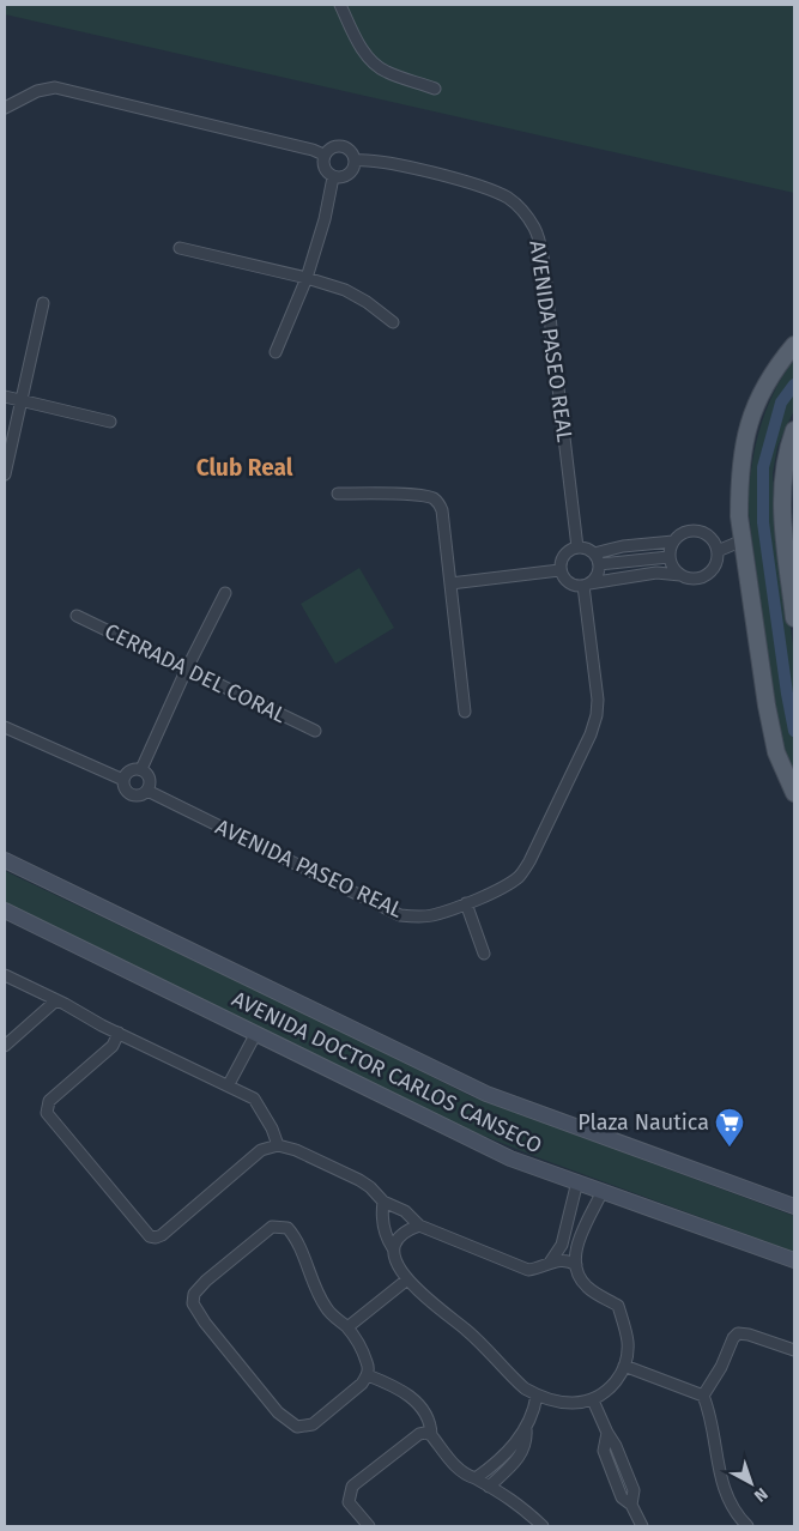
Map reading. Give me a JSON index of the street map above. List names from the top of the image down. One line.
{"streets":{"main road":["AVENIDA DOCTOR CARLOS CANSECO"],"street":["AVENIDA PASEO REAL","CERRADA DEL CORAL"]},"districts":["Club Real"],"places":{"supermarket":["Plaza Nautica"]},"north":"bottom right"}
